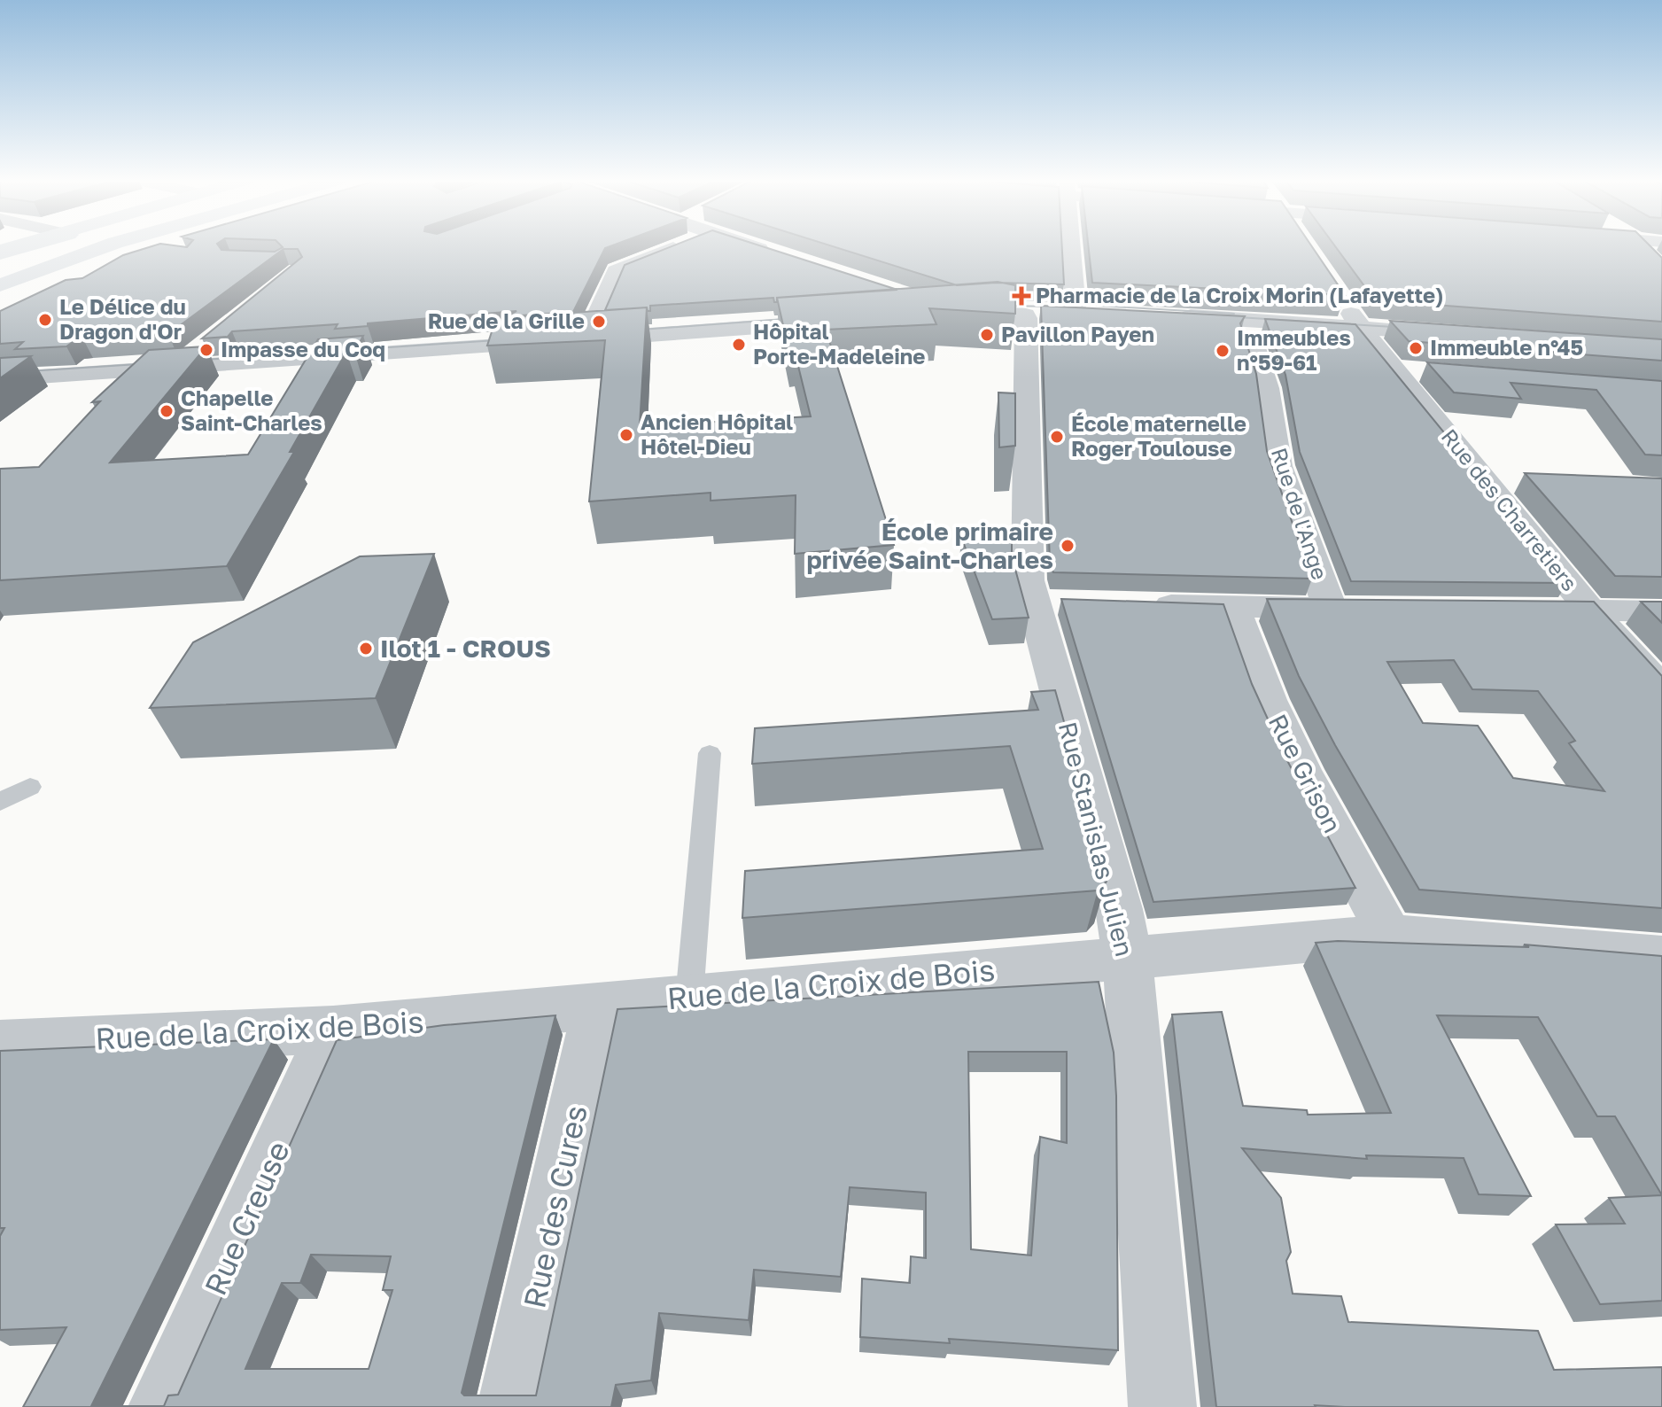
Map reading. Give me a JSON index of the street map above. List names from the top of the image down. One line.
{"streets":{"street":["Rue des Charretiers","Rue de l'Ange","Rue Grison","Rue Stanislas Julien","Rue de la Croix de Bois","Rue des Cures","Rue Creuse"]},"crossings":[["Rue de l'Ange","Rue Grison"],["Rue Grison","Rue de la Croix de Bois"],["Rue Stanislas Julien","Rue de la Croix de Bois"],["Rue de la Croix de Bois","Rue des Cures"],["Rue de la Croix de Bois","Rue Creuse"]],"places":{"health":["Pharmacie de la Croix Morin (Lafayette)"],"other":["Le Délice du Dragon d'Or","Rue de la Grille","Pavillon Payen","Hôpital Porte-Madeleine","Immeuble n°45","Impasse du Coq","Immeubles n°59-61","Chapelle Saint-Charles","Ancien Hôpital Hôtel-Dieu","École maternelle Roger Toulouse","École primaire privée Saint-Charles","Ilot 1 - CROUS"]}}
